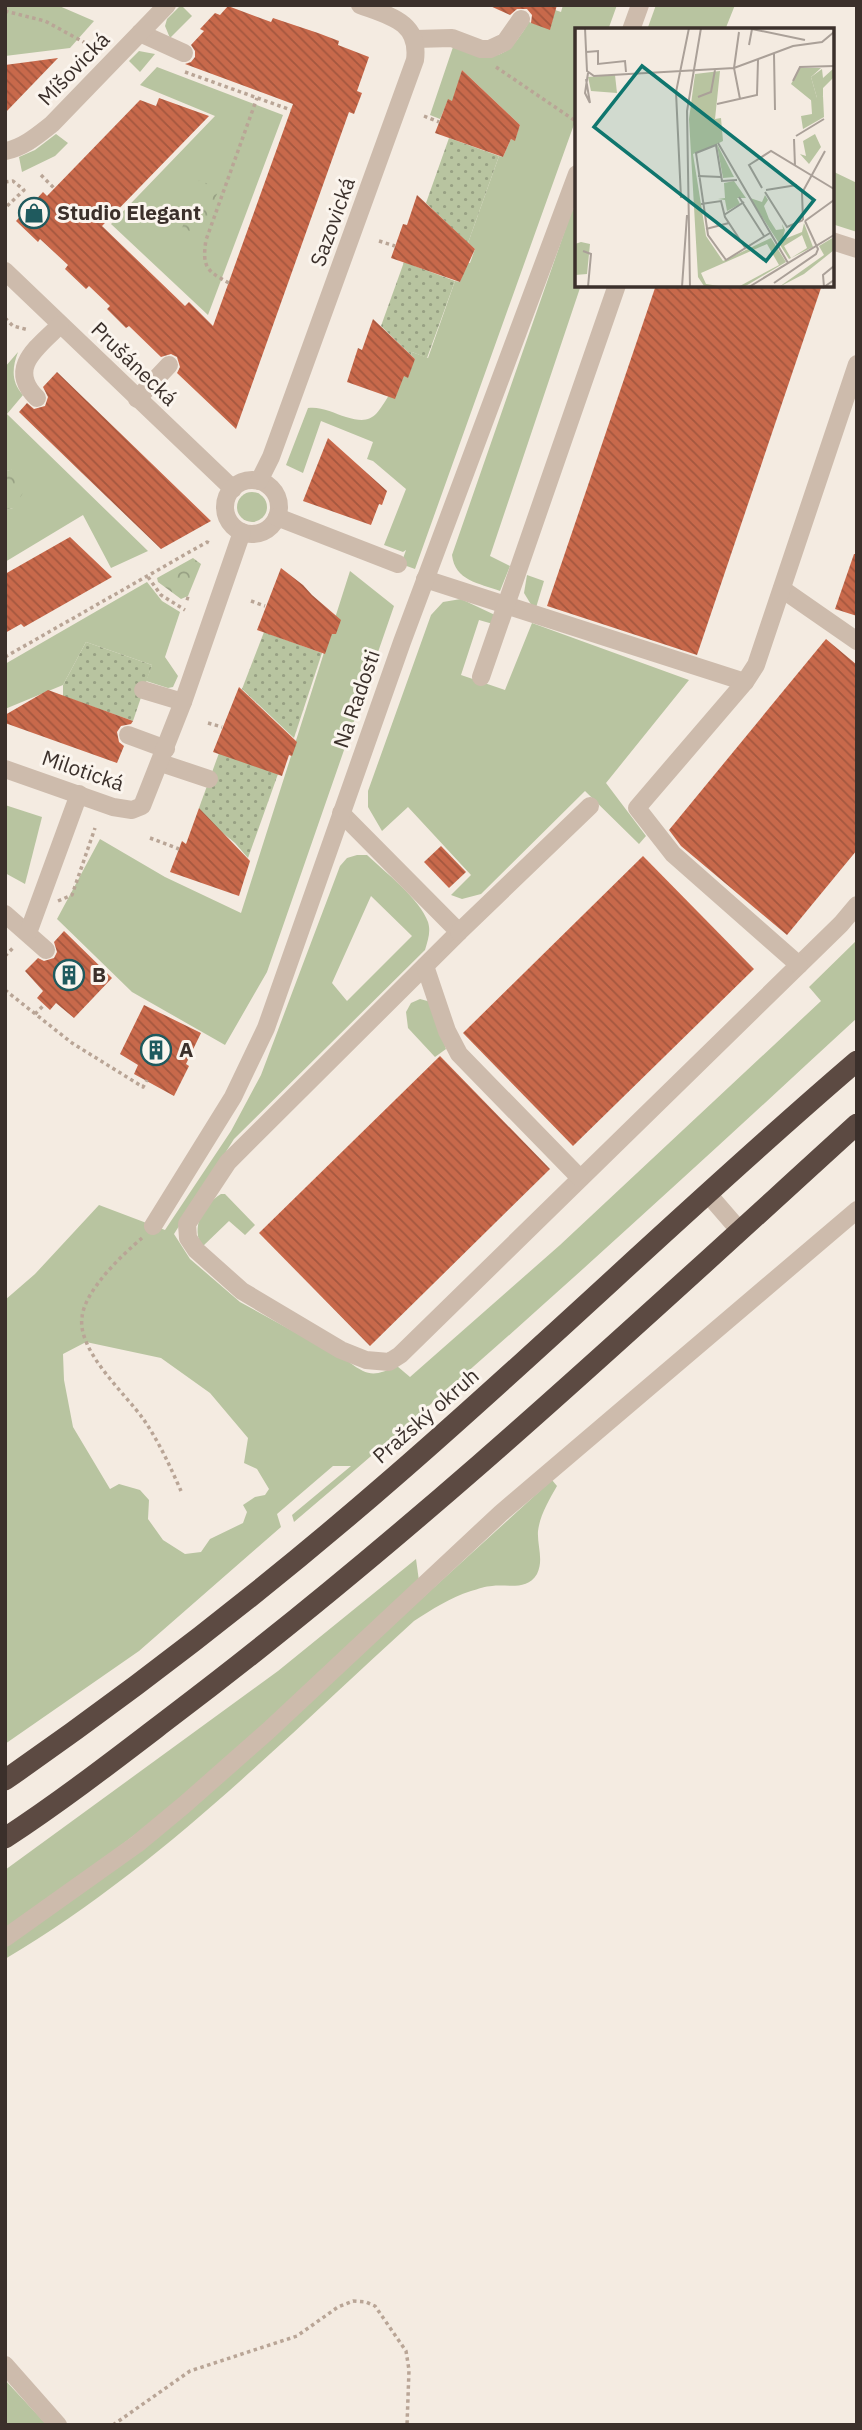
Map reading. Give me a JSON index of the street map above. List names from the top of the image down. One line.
{"streets":{"highway":["Pražský okruh"],"street":["Míšovická","Sazovická","Prušánecká","Na Radosti","Milotická"]},"crossings":[["Sazovická","Prušánecká"]],"places":{"shop":["Studio Elegant"],"building":["B","A"]}}
